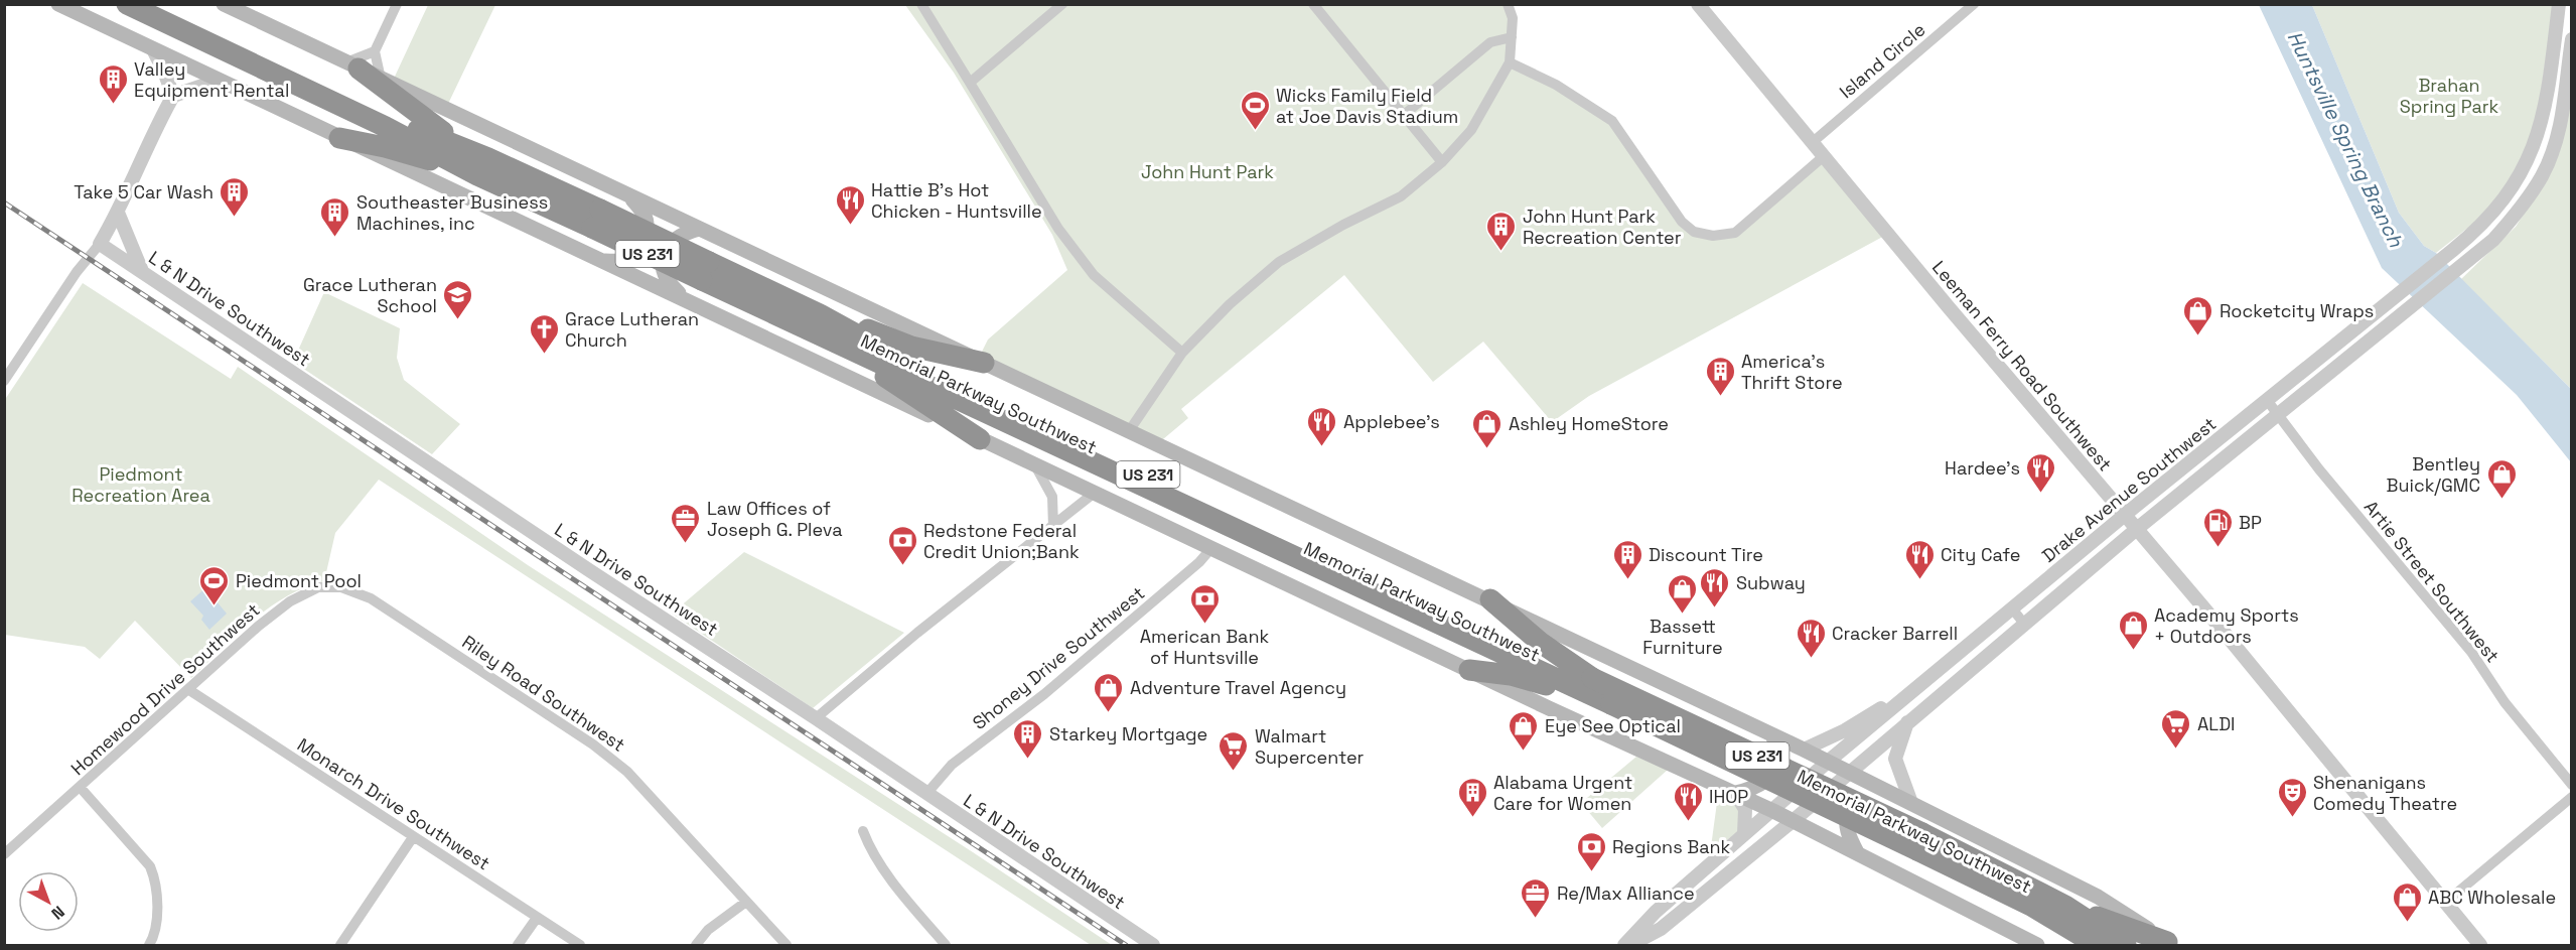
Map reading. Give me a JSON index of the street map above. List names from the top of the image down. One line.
{"streets":{"highway":["US 231","Memorial Parkway Southwest"],"street":["Island Circle","L & N Drive Southwest","Leeman Ferry Road Southwest","Drake Avenue Southwest","Artie Street Southwest","Shoney Drive Southwest","Homewood Drive Southwest","Riley Road Southwest","Monarch Drive Southwest"]},"crossings":[["Island Circle","Leeman Ferry Road Southwest"],["L & N Drive Southwest","Shoney Drive Southwest"],["Leeman Ferry Road Southwest","Drake Avenue Southwest"],["Drake Avenue Southwest","Artie Street Southwest"],["Homewood Drive Southwest","Riley Road Southwest"],["Homewood Drive Southwest","Monarch Drive Southwest"]],"water":["Huntsville Spring Branch"],"parks":["Brahan Spring Park","John Hunt Park","Piedmont Recreation Area"],"places":{"building":["Valley Equipment Rental","Take 5 Car Wash","Southeaster Business Machines, inc","John Hunt Park Recreation Center","America's Thrift Store","Discount Tire","Starkey Mortgage","Alabama Urgent Care for Women"],"sports":["Wicks Family Field at Joe Davis Stadium","Piedmont Pool"],"restaurant":["Hattie B's Hot Chicken - Huntsville","Applebee's","Hardee's","City Cafe","Subway","Cracker Barrell","IHOP"],"school or university":["Grace Lutheran School"],"shop":["Rocketcity Wraps","Ashley HomeStore","Bentley Buick/GMC","Bassett Furniture","Academy Sports + Outdoors","Adventure Travel Agency","Eye See Optical","ABC Wholesale"],"church":["Grace Lutheran Church"],"office":["Law Offices of Joseph G. Pleva","Re/Max Alliance"],"fuel station":["BP"],"bank":["Redstone Federal Credit Union;Bank","American Bank of Huntsville","Regions Bank"],"supermarket":["ALDI","Walmart Supercenter"],"theatre":["Shenanigans Comedy Theatre"]},"north":"bottom right"}
